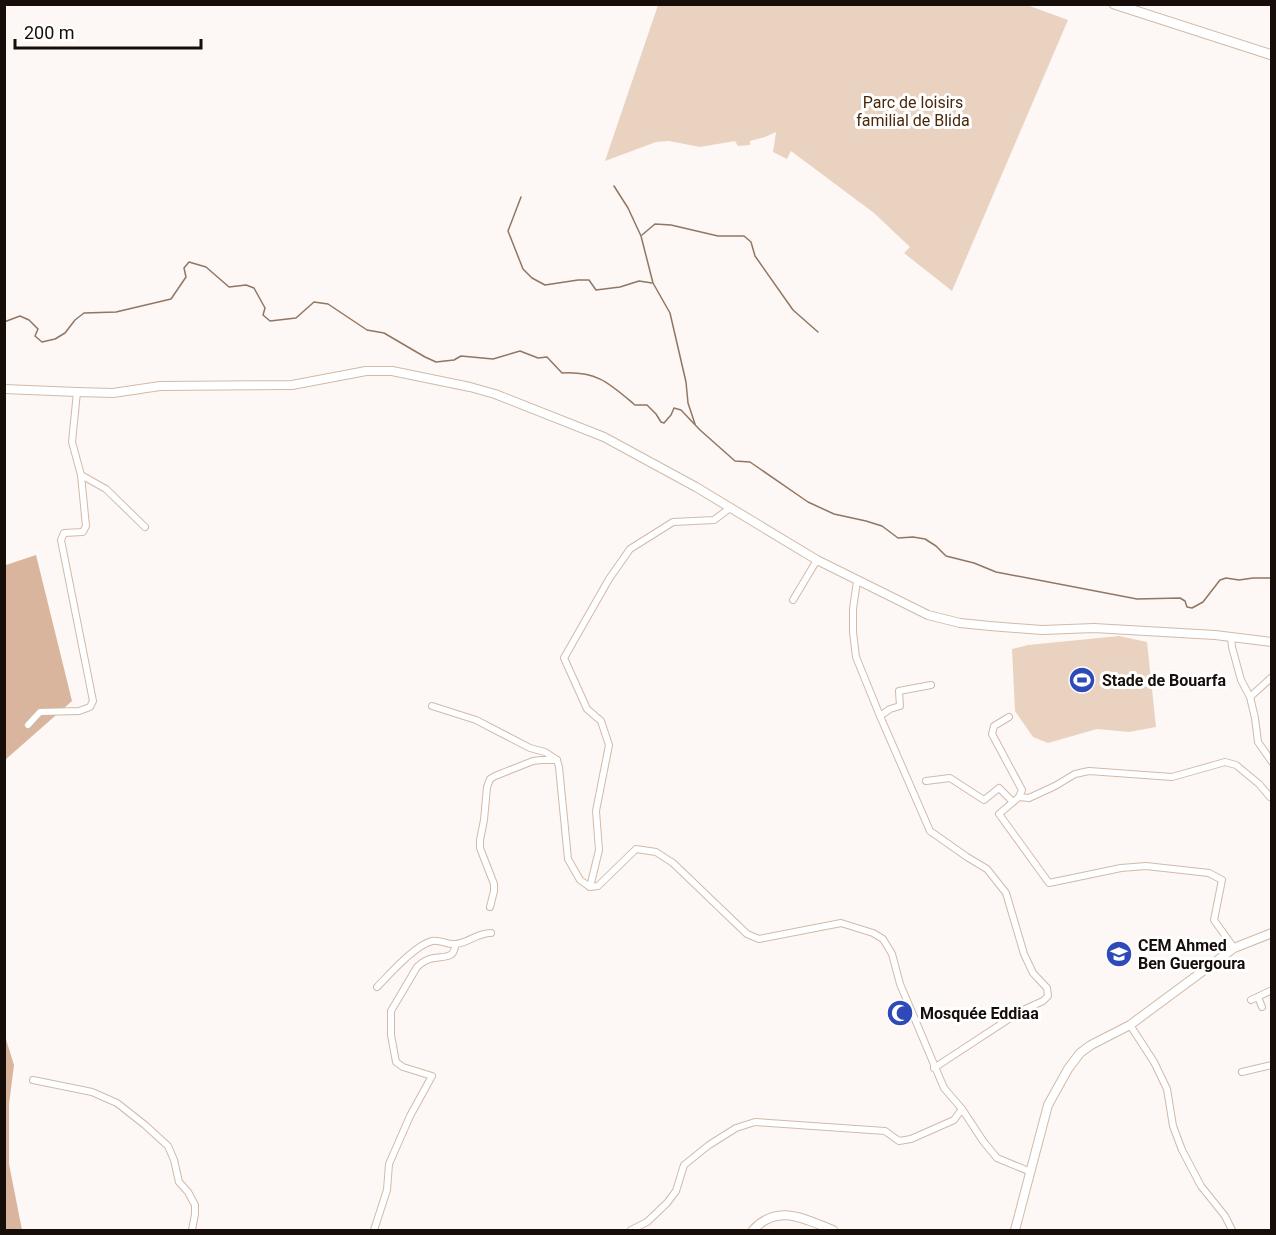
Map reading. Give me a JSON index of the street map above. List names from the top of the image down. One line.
{"parks":["Parc de loisirs familial de Blida"],"places":{"sports":["Stade de Bouarfa"],"school or university":["CEM Ahmed Ben Guergoura"],"mosque":["Mosquée Eddiaa"]},"scale_bar":"200 m"}
